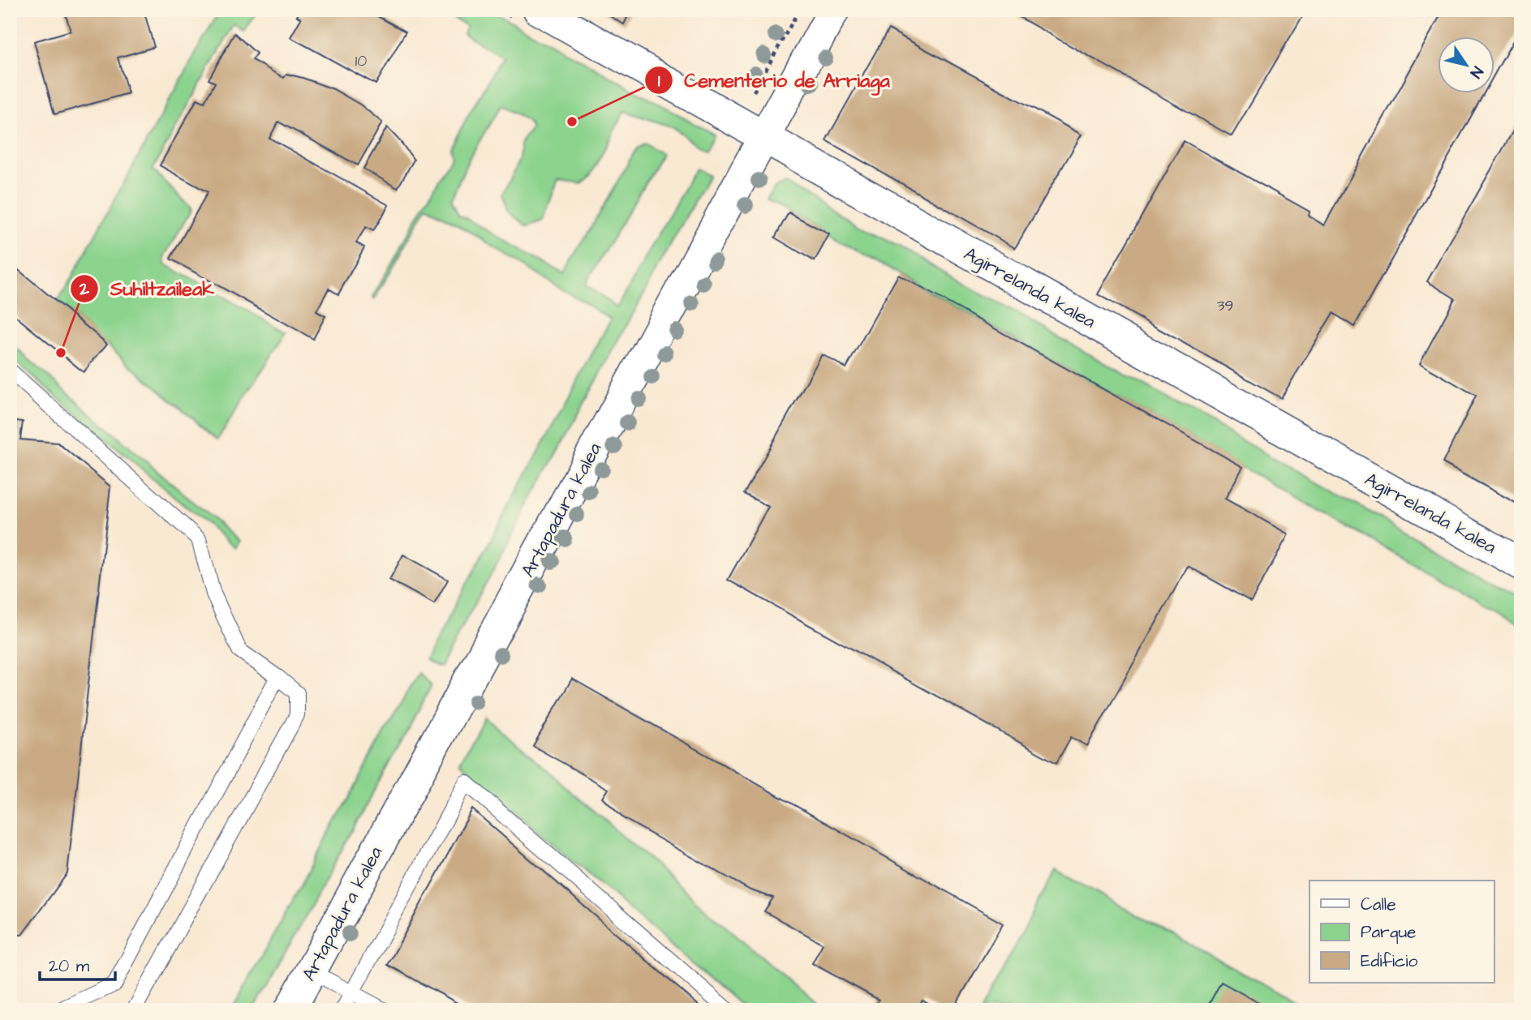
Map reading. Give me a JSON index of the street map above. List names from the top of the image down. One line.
{"streets":{"street":["Agirrelanda kalea","Artapadura kalea"]},"crossings":[["Agirrelanda kalea","Artapadura kalea"]],"places":["Cementerio de Arriaga","Suhiltzaileak"],"house_numbers":["10","39"],"legend":["Calle","Parque","Edificio"],"scale_bar":"20 m","north":"bottom right"}
